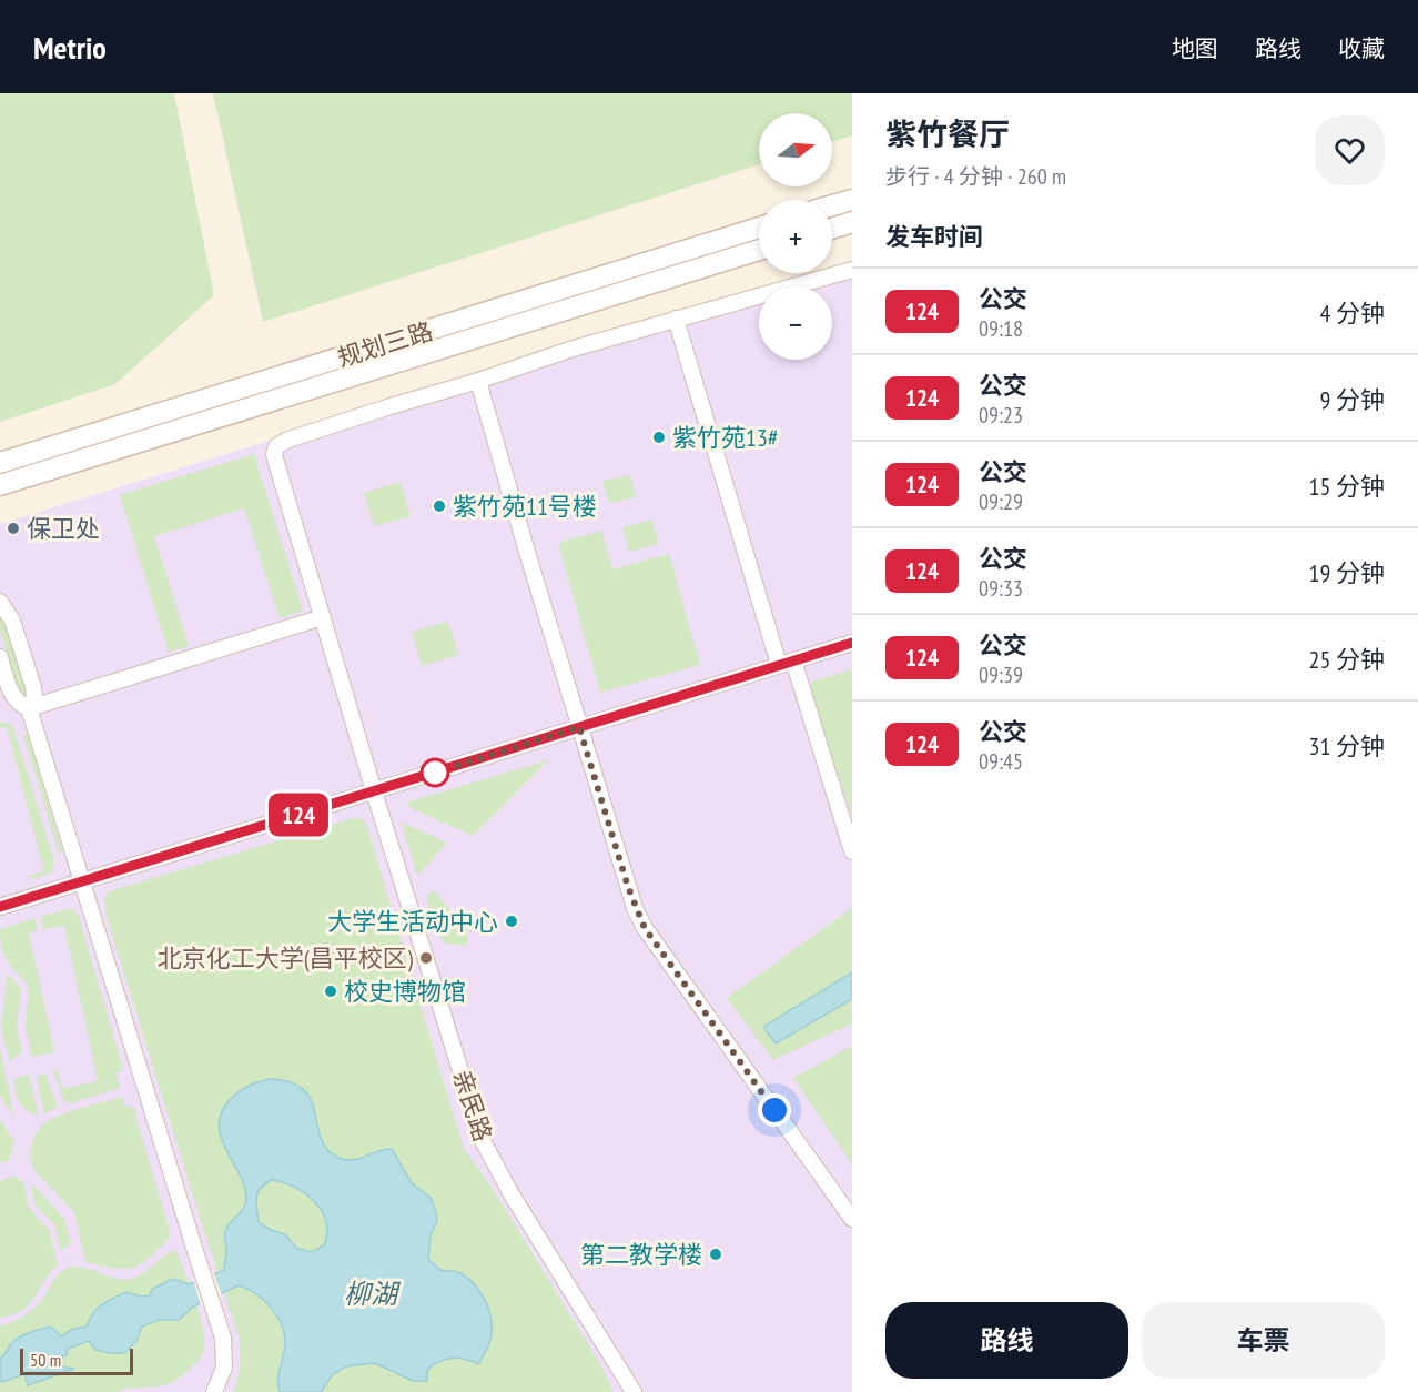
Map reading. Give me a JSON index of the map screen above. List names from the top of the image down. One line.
{"streets":{"main road":["规划三路"],"street":["亲民路"]},"water":["柳湖"],"places":["紫竹苑13#","紫竹苑11号楼","保卫处","大学生活动中心","北京化工大学(昌平校区)","校史博物馆","第二教学楼"],"lines":["bus line 124"],"scale_bar":"50 m","north":"right","page":{"header":"Metrio","nav":["地图","路线","收藏"],"on_map":"124","heading":[["紫竹餐厅","步行 · 4 分钟 · 260 m"],"发车时间"],"map_buttons":["+","−"],"list":[{"mark":"124","name":"公交","note":"09:18","value":"4 分钟"},{"mark":"124","name":"公交","note":"09:23","value":"9 分钟"},{"mark":"124","name":"公交","note":"09:29","value":"15 分钟"},{"mark":"124","name":"公交","note":"09:33","value":"19 分钟"},{"mark":"124","name":"公交","note":"09:39","value":"25 分钟"},{"mark":"124","name":"公交","note":"09:45","value":"31 分钟"}],"buttons":["路线","车票"],"scale":"50 m"}}
